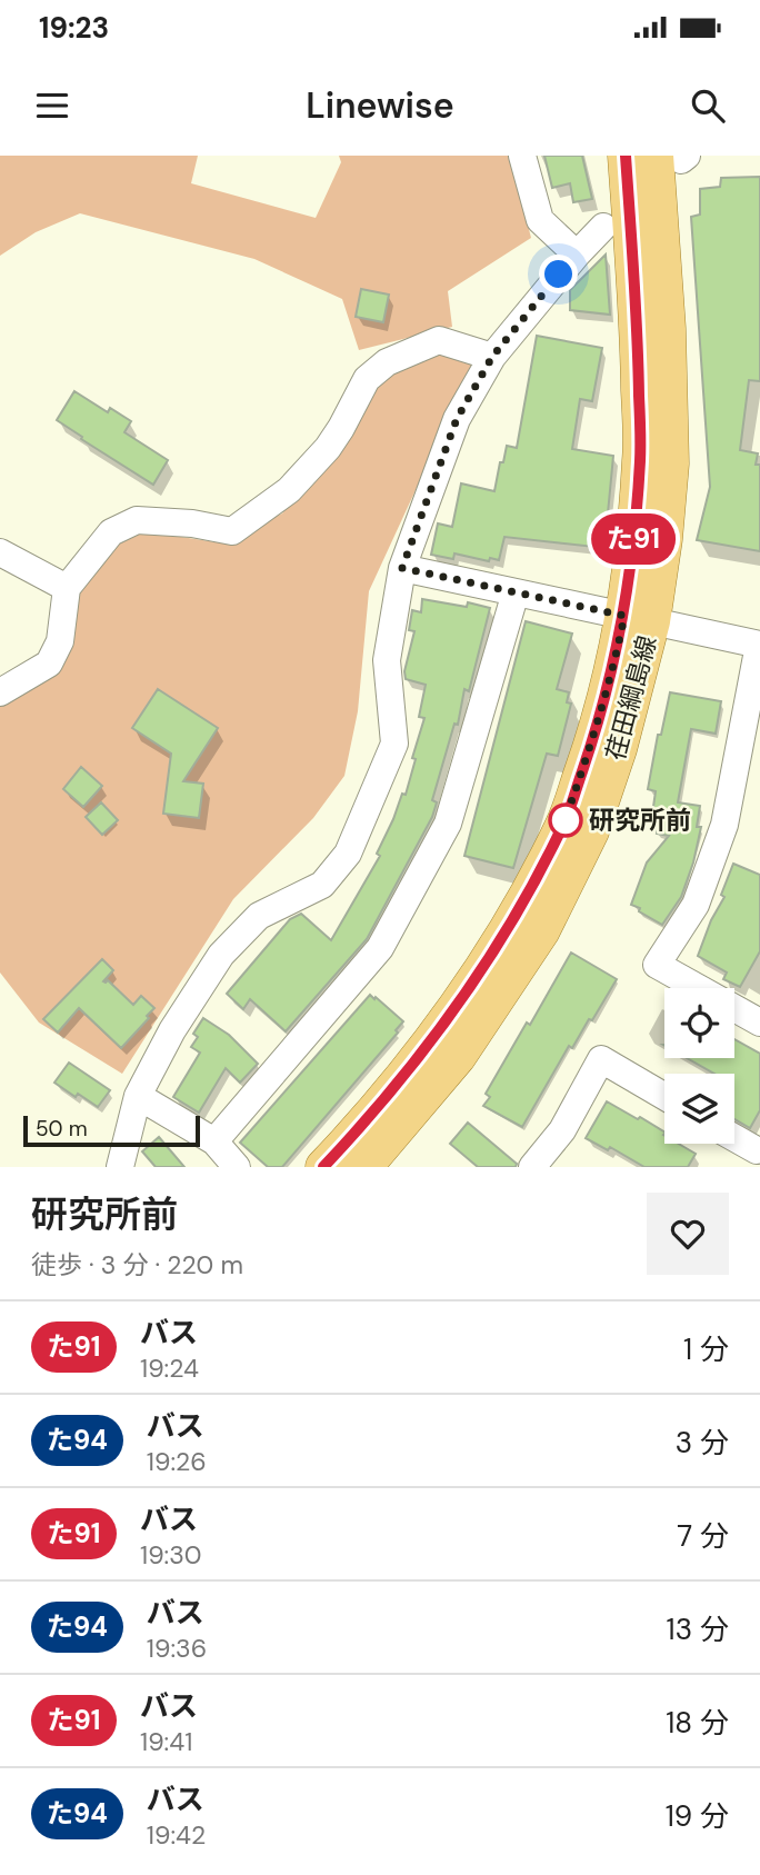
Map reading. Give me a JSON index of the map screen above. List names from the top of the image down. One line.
{"streets":{"main road":["荏田綱島線"]},"places":["研究所前"],"lines":["bus line た91"],"scale_bar":"50 m","page":{"status":"19:23","header":"Linewise","on_map":"た91","scale":"50 m","heading":["研究所前","徒歩 · 3 分 · 220 m"],"list":[{"mark":"た91","name":"バス","note":"19:24","value":"1 分"},{"mark":"た94","name":"バス","note":"19:26","value":"3 分"},{"mark":"た91","name":"バス","note":"19:30","value":"7 分"},{"mark":"た94","name":"バス","note":"19:36","value":"13 分"},{"mark":"た91","name":"バス","note":"19:41","value":"18 分"},{"mark":"た94","name":"バス","note":"19:42","value":"19 分"}]}}
